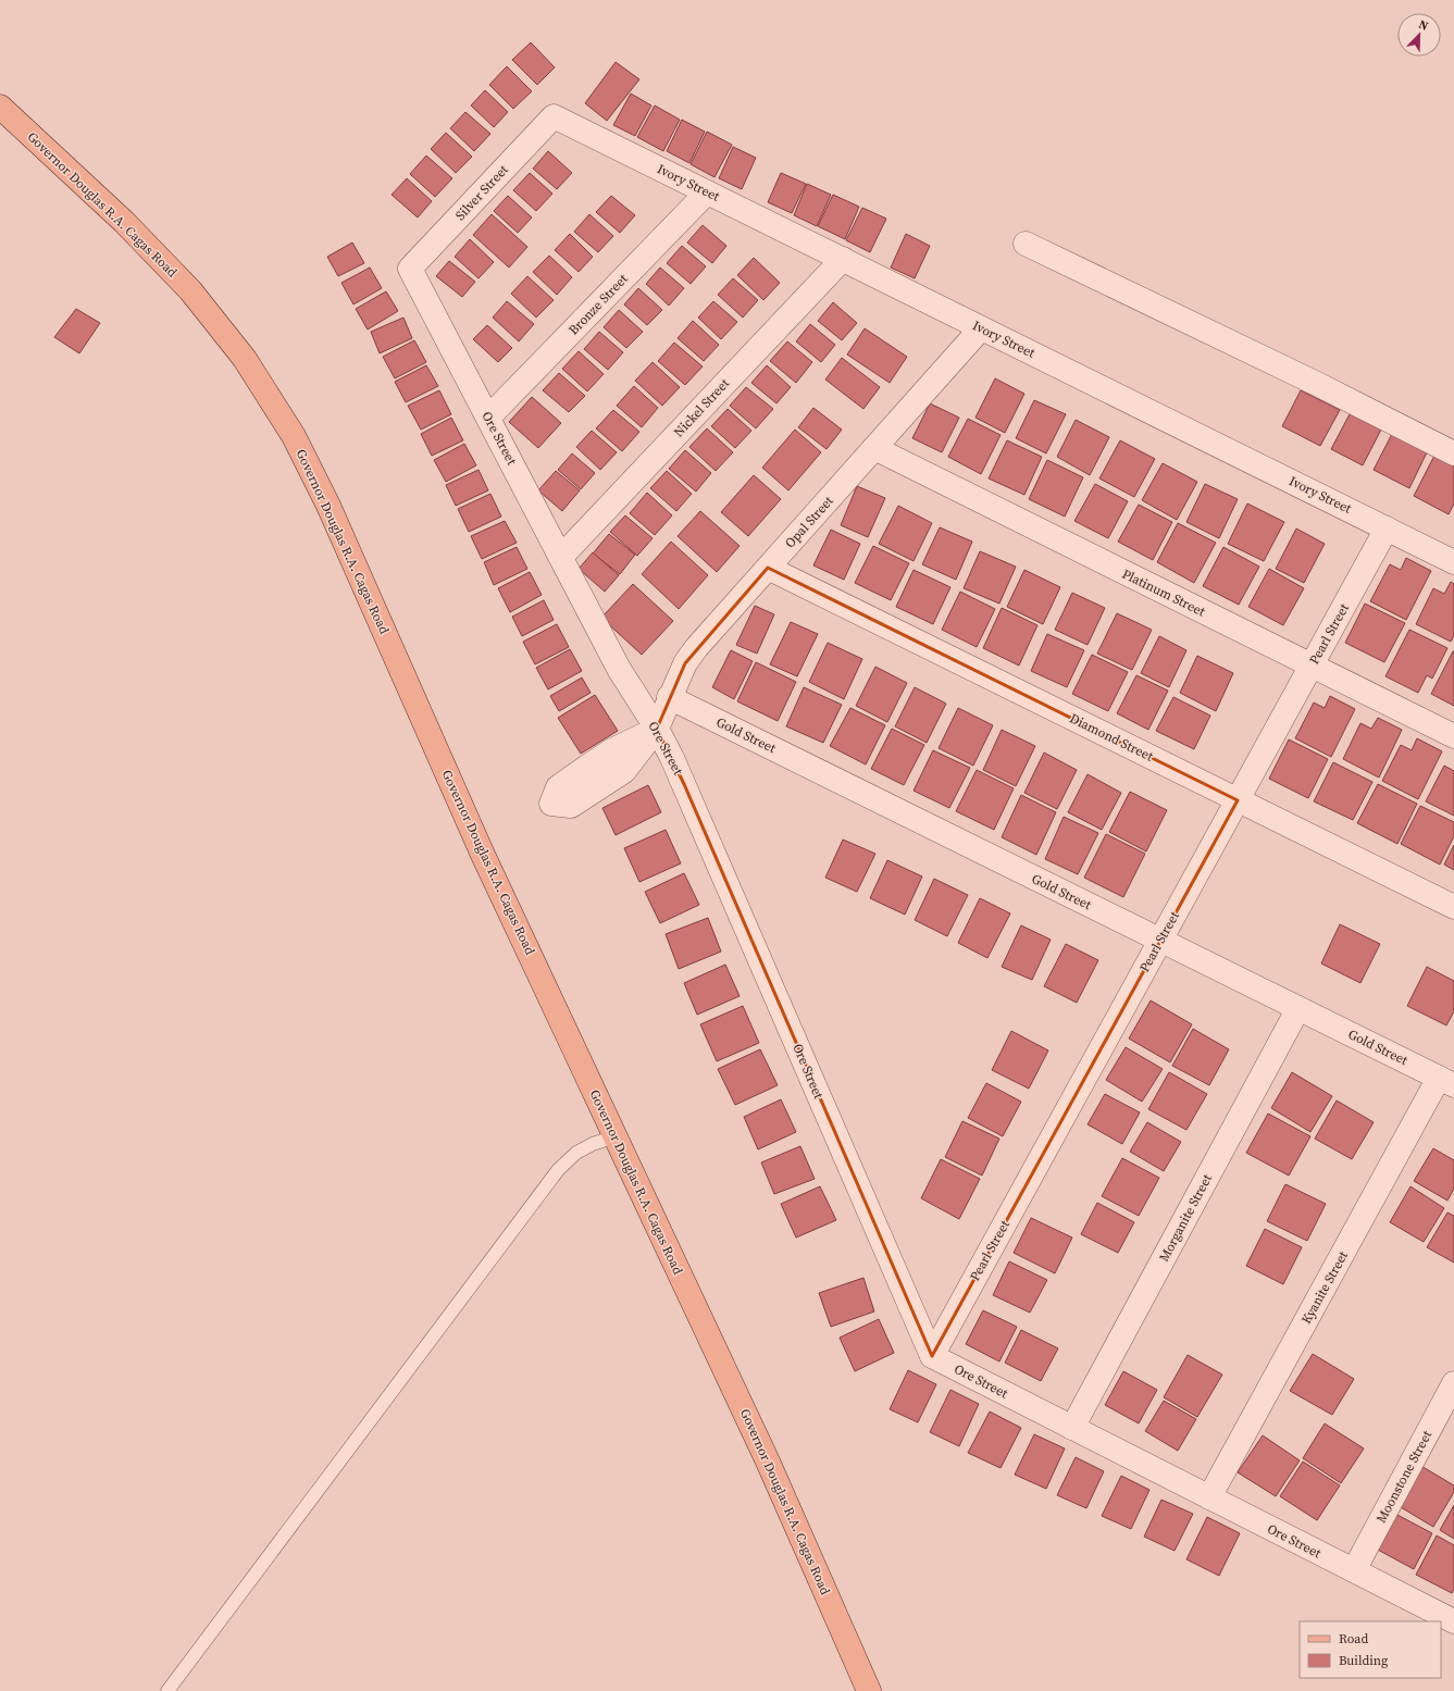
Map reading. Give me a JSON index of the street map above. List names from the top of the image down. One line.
{"streets":{"main road":["Governor Douglas R.A. Cagas Road"],"street":["Ivory Street","Silver Street","Bronze Street","Nickel Street","Ore Street","Opal Street","Platinum Street","Pearl Street","Gold Street","Diamond Street","Morganite Street","Kyanite Street","Moonstone Street"]},"crossings":[["Ivory Street","Silver Street"],["Ivory Street","Bronze Street"],["Ivory Street","Nickel Street"],["Ivory Street","Opal Street"],["Ivory Street","Pearl Street"],["Silver Street","Ore Street"],["Bronze Street","Ore Street"],["Nickel Street","Ore Street"],["Ore Street","Opal Street"],["Ore Street","Pearl Street"],["Ore Street","Morganite Street"],["Ore Street","Kyanite Street"],["Ore Street","Moonstone Street"],["Opal Street","Platinum Street"],["Opal Street","Gold Street"],["Opal Street","Diamond Street"],["Platinum Street","Pearl Street"],["Pearl Street","Gold Street"],["Pearl Street","Diamond Street"],["Gold Street","Morganite Street"],["Gold Street","Kyanite Street"]],"legend":["Road","Building"],"north":"top right"}
